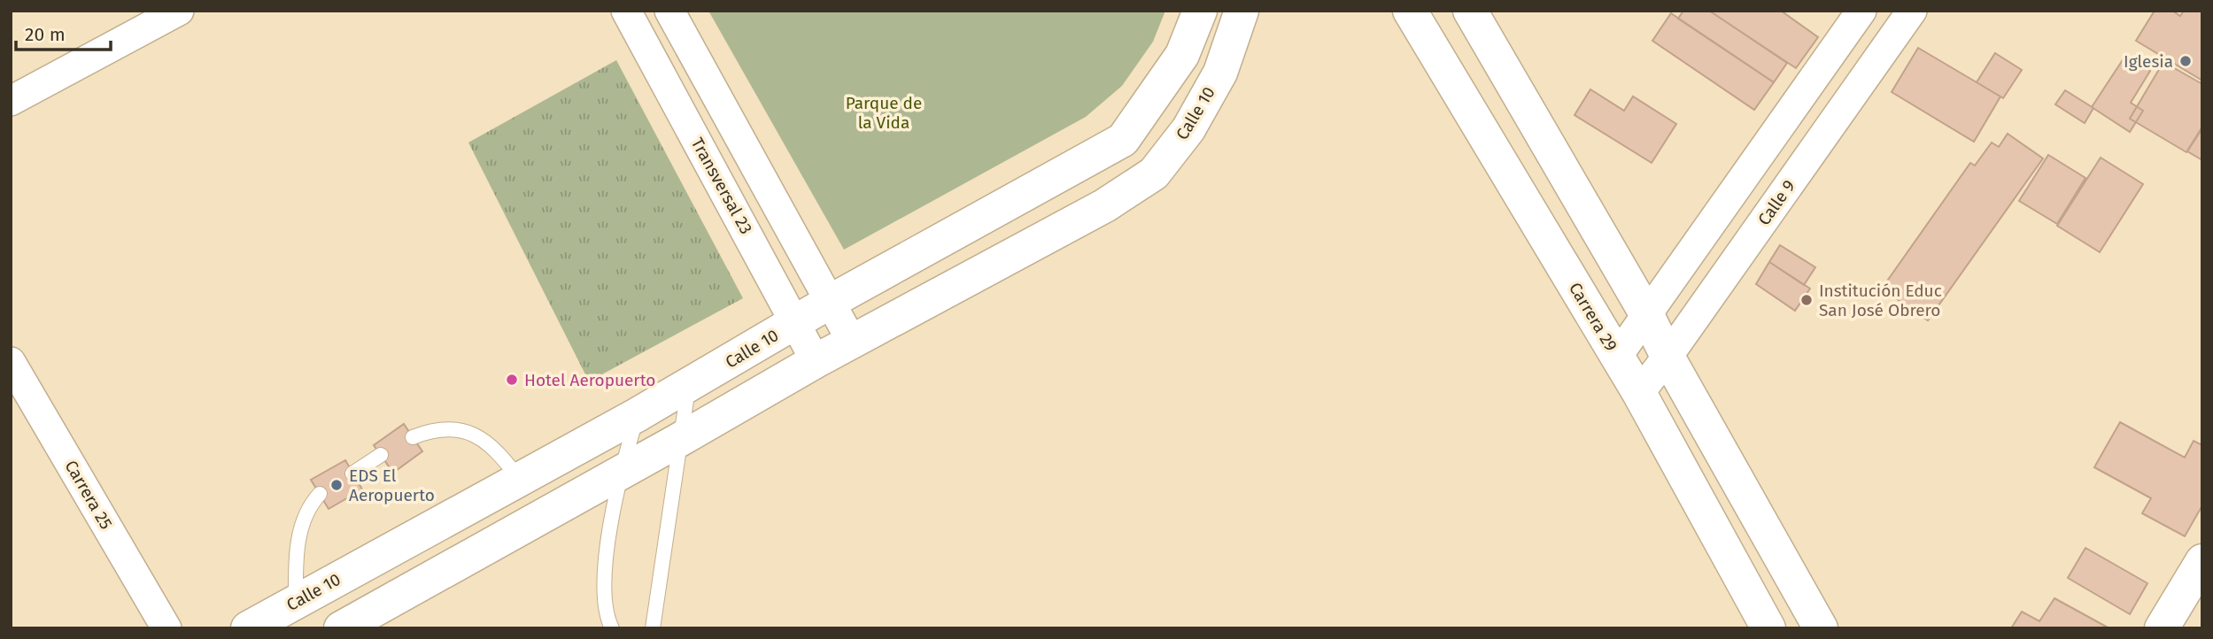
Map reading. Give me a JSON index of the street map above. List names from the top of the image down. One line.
{"streets":{"street":["Calle 10","Transversal 23","Calle 9","Carrera 29","Carrera 25"]},"crossings":[["Calle 10","Transversal 23"],["Calle 9","Carrera 29"]],"parks":["Parque de la Vida"],"places":["Iglesia","Institución Educ San José Obrero","Hotel Aeropuerto","EDS El Aeropuerto"],"scale_bar":"20 m"}
